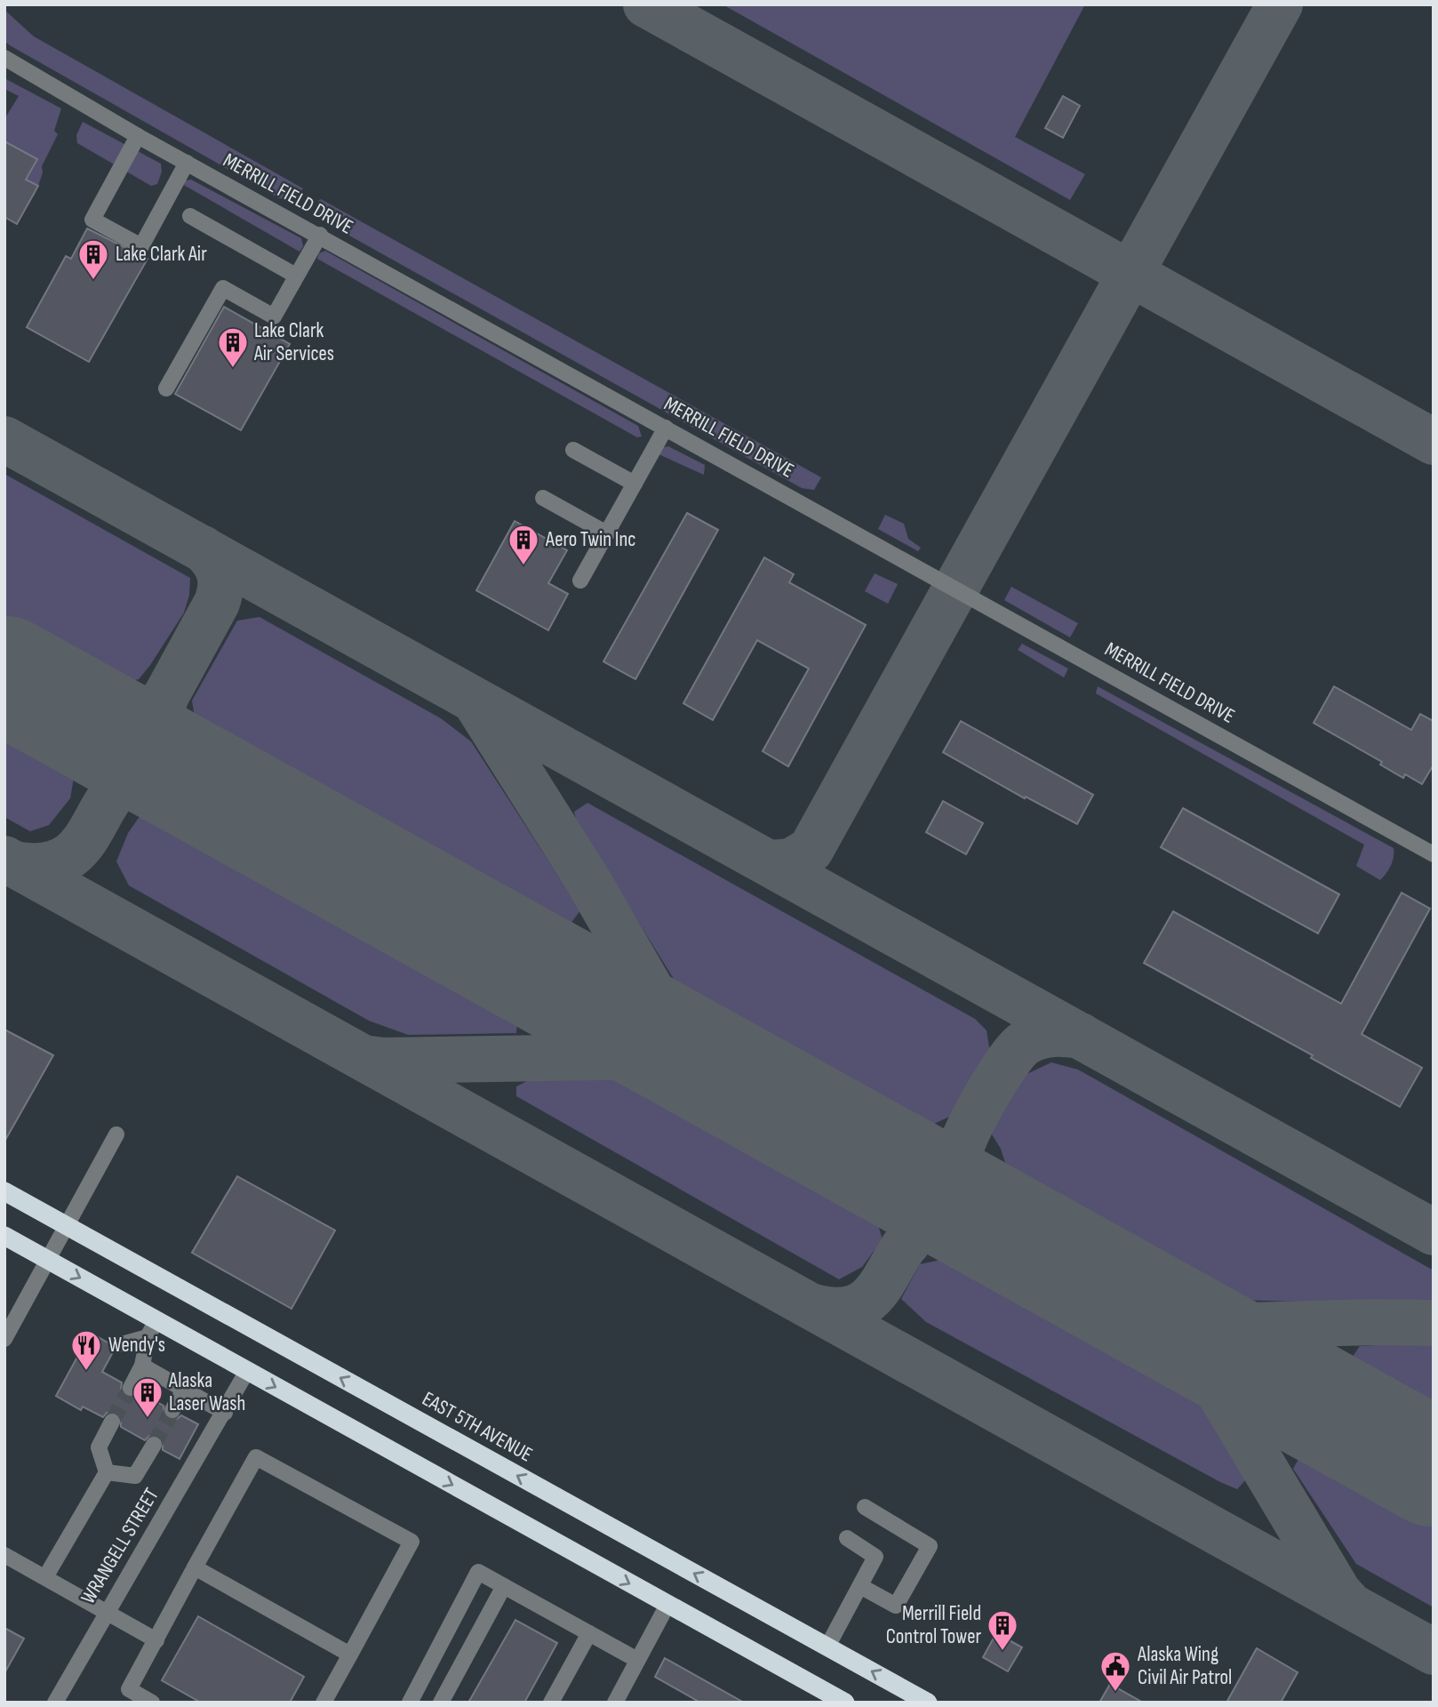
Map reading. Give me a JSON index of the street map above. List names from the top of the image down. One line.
{"streets":{"highway":["EAST 5TH AVENUE"],"street":["MERRILL FIELD DRIVE","WRANGELL STREET"]},"places":{"building":["Lake Clark Air","Lake Clark Air Services","Aero Twin Inc","Alaska Laser Wash","Merrill Field Control Tower"],"restaurant":["Wendy's"],"public building":["Alaska Wing Civil Air Patrol"]}}
